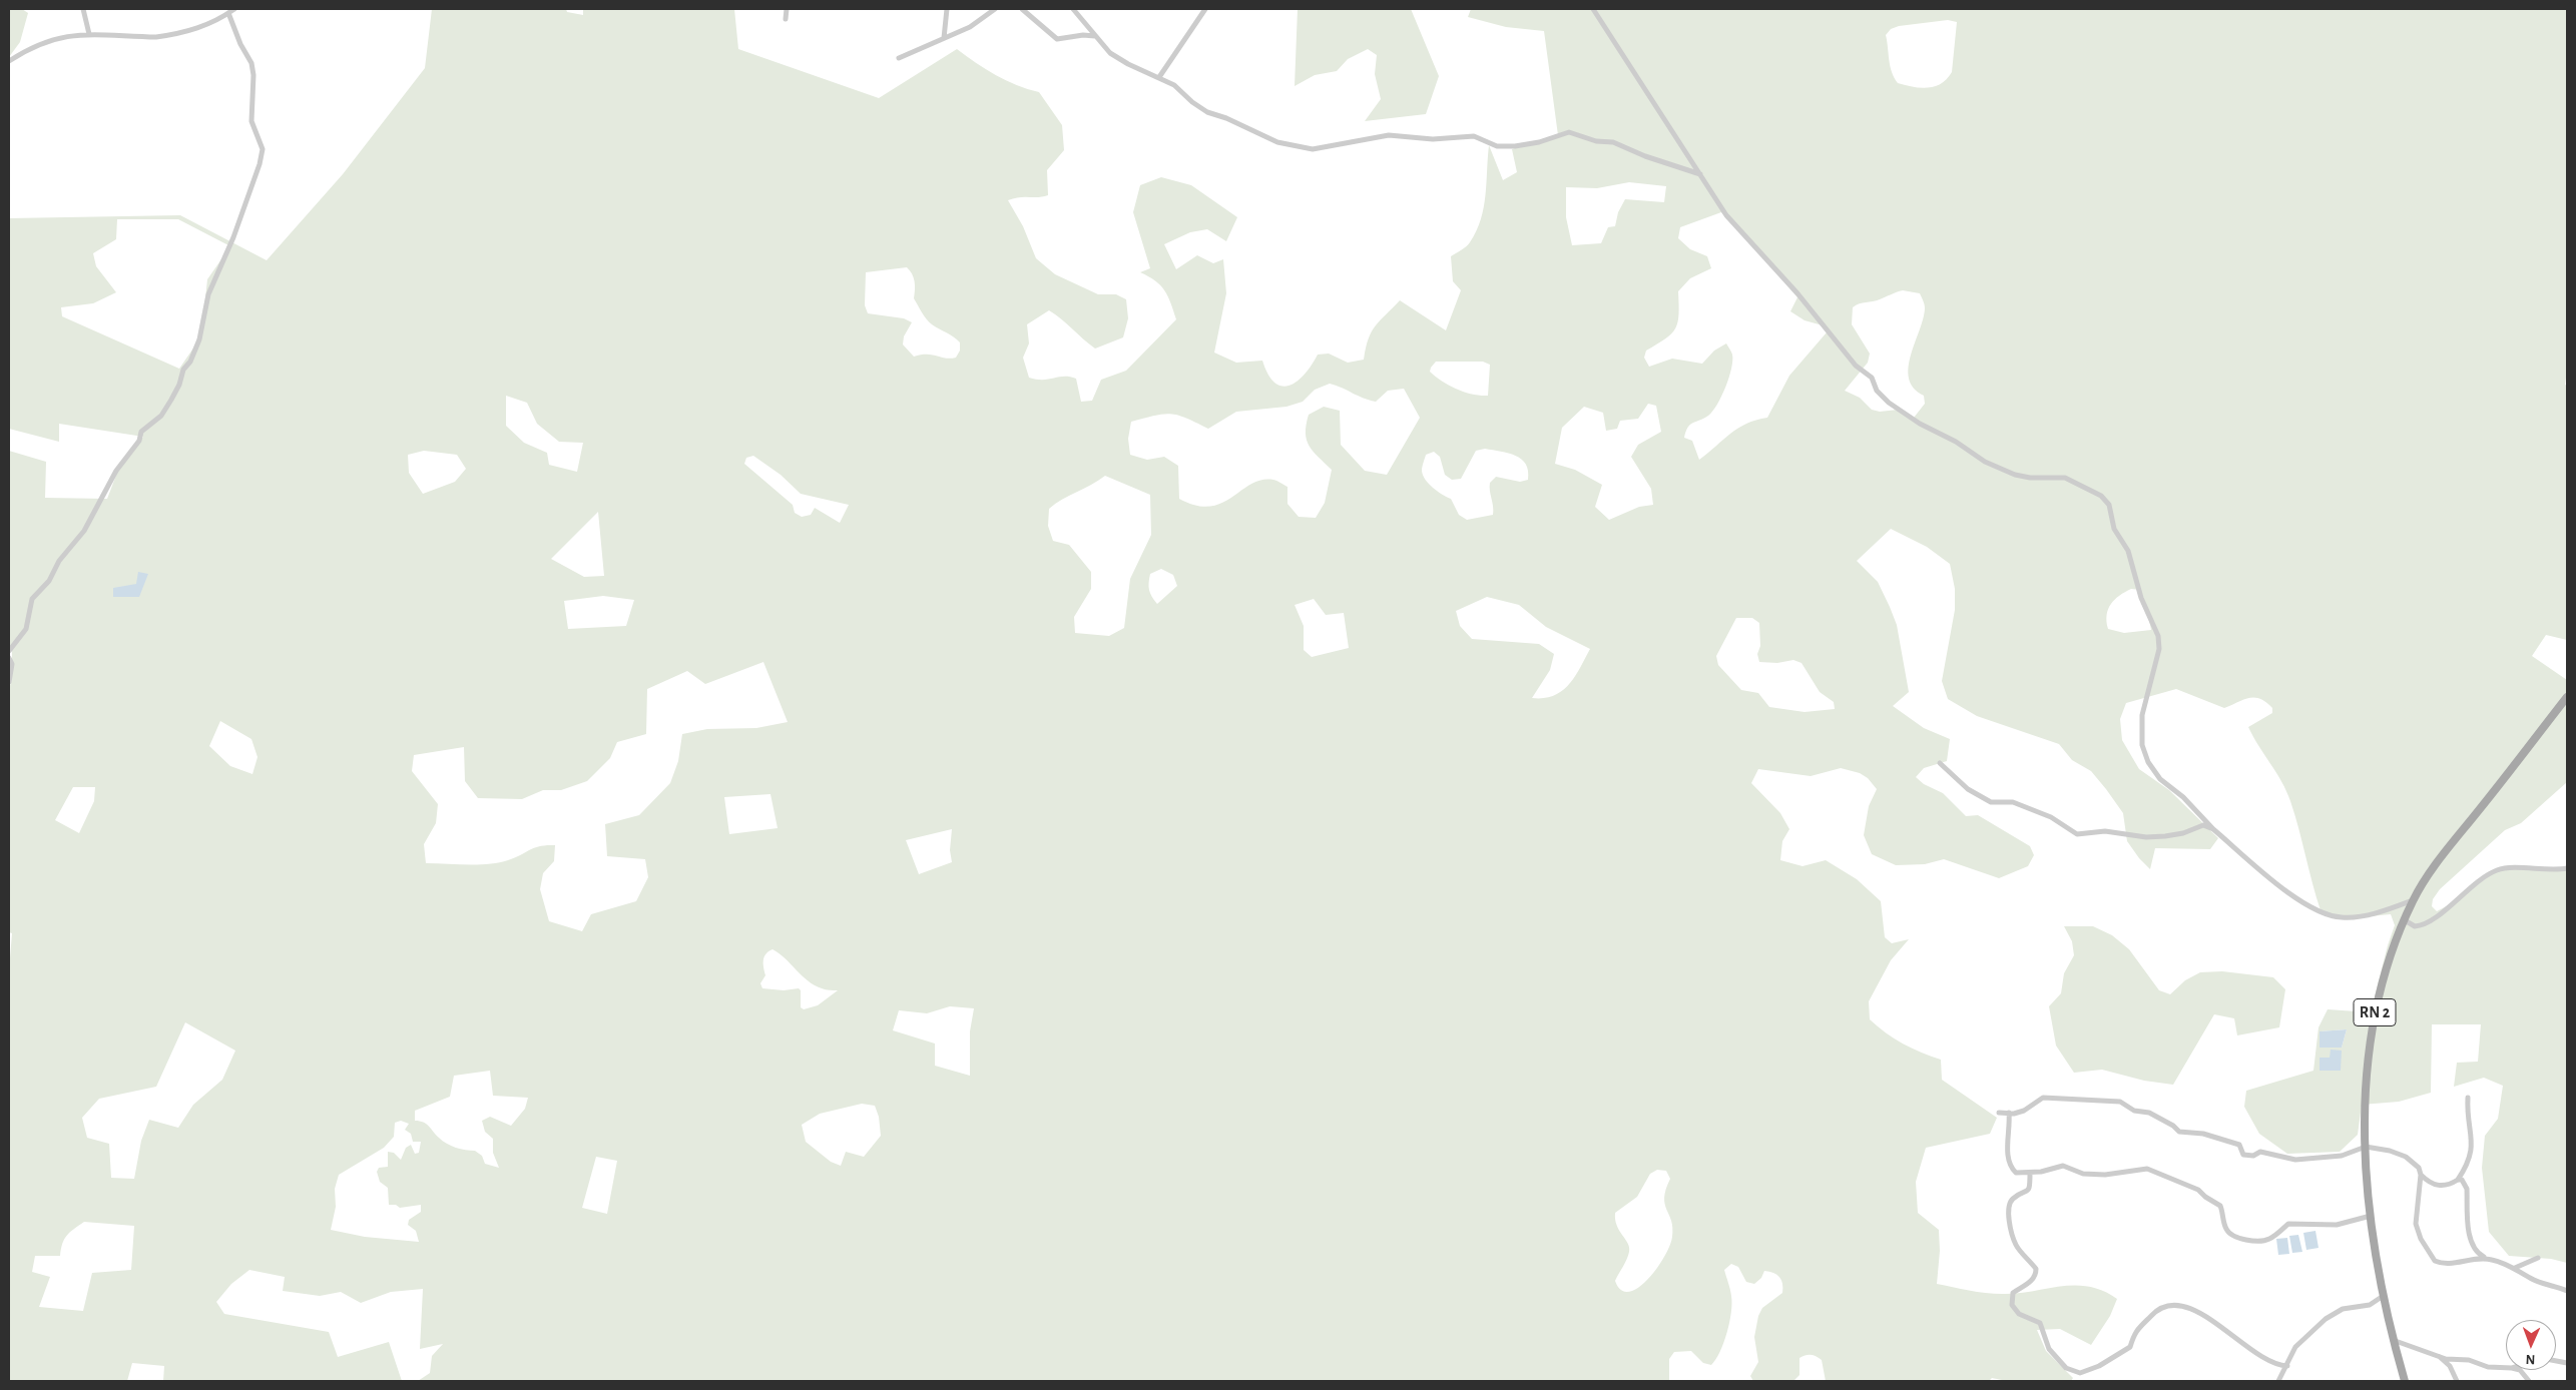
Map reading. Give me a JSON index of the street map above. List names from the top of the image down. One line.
{"streets":{"main road":["RN 2"]},"north":"bottom"}
